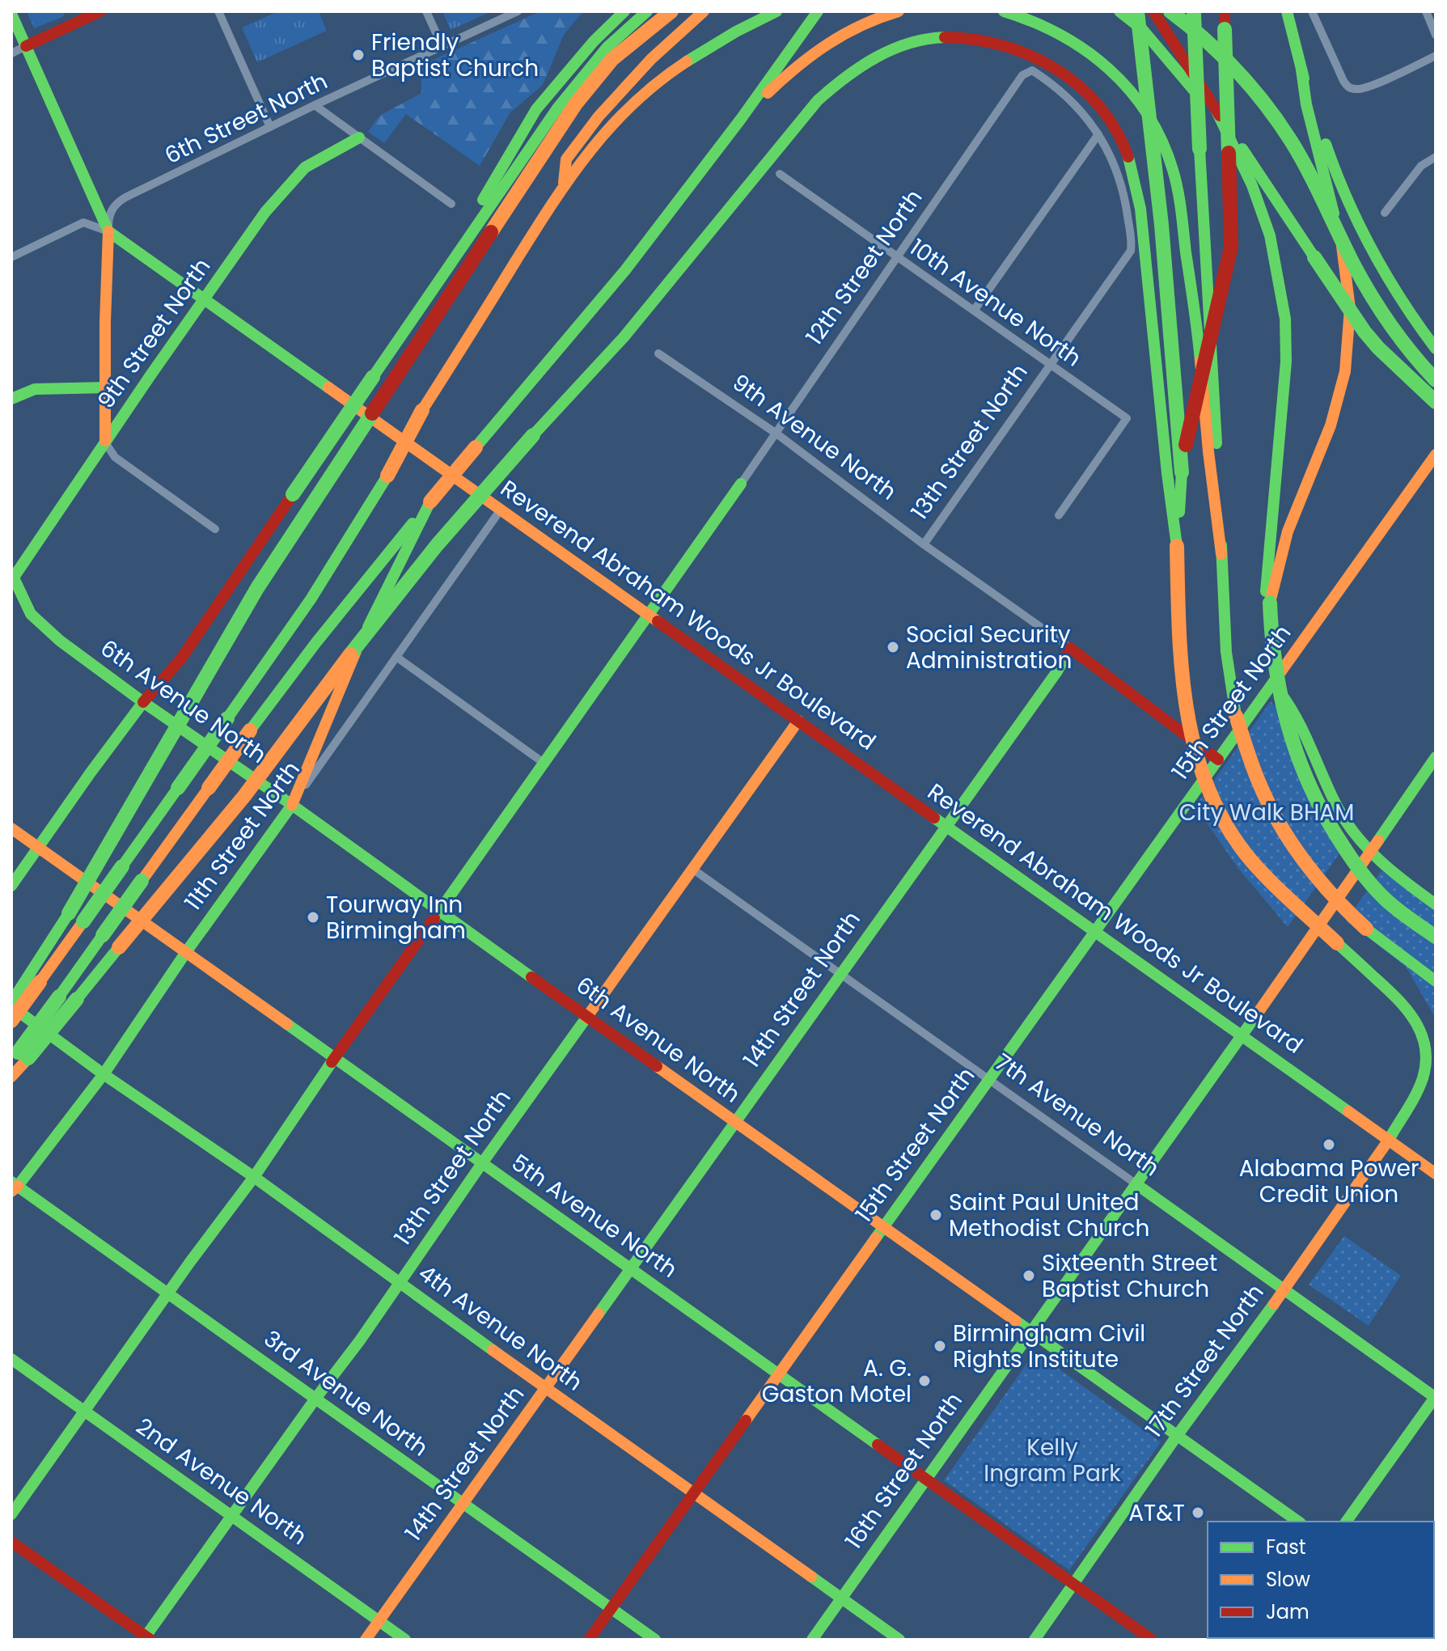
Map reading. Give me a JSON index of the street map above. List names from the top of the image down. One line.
{"streets":{"main road":["9th Street North","13th Street North","Reverend Abraham Woods Jr Boulevard","6th Avenue North","15th Street North","11th Street North","14th Street North","7th Avenue North","5th Avenue North","4th Avenue North","17th Street North","3rd Avenue North","16th Street North","2nd Avenue North"],"street":["6th Street North","12th Street North","10th Avenue North","9th Avenue North"]},"crossings":[["6th Street North","Reverend Abraham Woods Jr Boulevard"],["12th Street North","10th Avenue North"],["12th Street North","9th Avenue North"],["12th Street North","13th Street North"],["10th Avenue North","13th Street North"],["9th Street North","Reverend Abraham Woods Jr Boulevard"],["9th Street North","6th Avenue North"],["9th Avenue North","13th Street North"],["9th Avenue North","14th Street North"],["13th Street North","Reverend Abraham Woods Jr Boulevard"],["13th Street North","6th Avenue North"],["13th Street North","7th Avenue North"],["13th Street North","5th Avenue North"],["13th Street North","4th Avenue North"],["13th Street North","3rd Avenue North"],["13th Street North","2nd Avenue North"],["Reverend Abraham Woods Jr Boulevard","15th Street North"],["Reverend Abraham Woods Jr Boulevard","11th Street North"],["Reverend Abraham Woods Jr Boulevard","14th Street North"],["Reverend Abraham Woods Jr Boulevard","17th Street North"],["Reverend Abraham Woods Jr Boulevard","16th Street North"],["6th Avenue North","15th Street North"],["6th Avenue North","11th Street North"],["6th Avenue North","14th Street North"],["6th Avenue North","17th Street North"],["6th Avenue North","16th Street North"],["15th Street North","7th Avenue North"],["15th Street North","5th Avenue North"],["15th Street North","4th Avenue North"],["15th Street North","3rd Avenue North"],["11th Street North","5th Avenue North"],["11th Street North","4th Avenue North"],["11th Street North","3rd Avenue North"],["14th Street North","7th Avenue North"],["14th Street North","5th Avenue North"],["14th Street North","4th Avenue North"],["14th Street North","3rd Avenue North"],["14th Street North","2nd Avenue North"],["7th Avenue North","17th Street North"],["7th Avenue North","16th Street North"],["5th Avenue North","17th Street North"],["5th Avenue North","16th Street North"],["4th Avenue North","16th Street North"]],"parks":["City Walk BHAM","Kelly Ingram Park"],"places":["Friendly Baptist Church","Social Security Administration","Tourway Inn Birmingham","Alabama Power Credit Union","Saint Paul United Methodist Church","Sixteenth Street Baptist Church","Birmingham Civil Rights Institute","A. G. Gaston Motel","AT&T"],"legend":["Fast","Slow","Jam"]}
